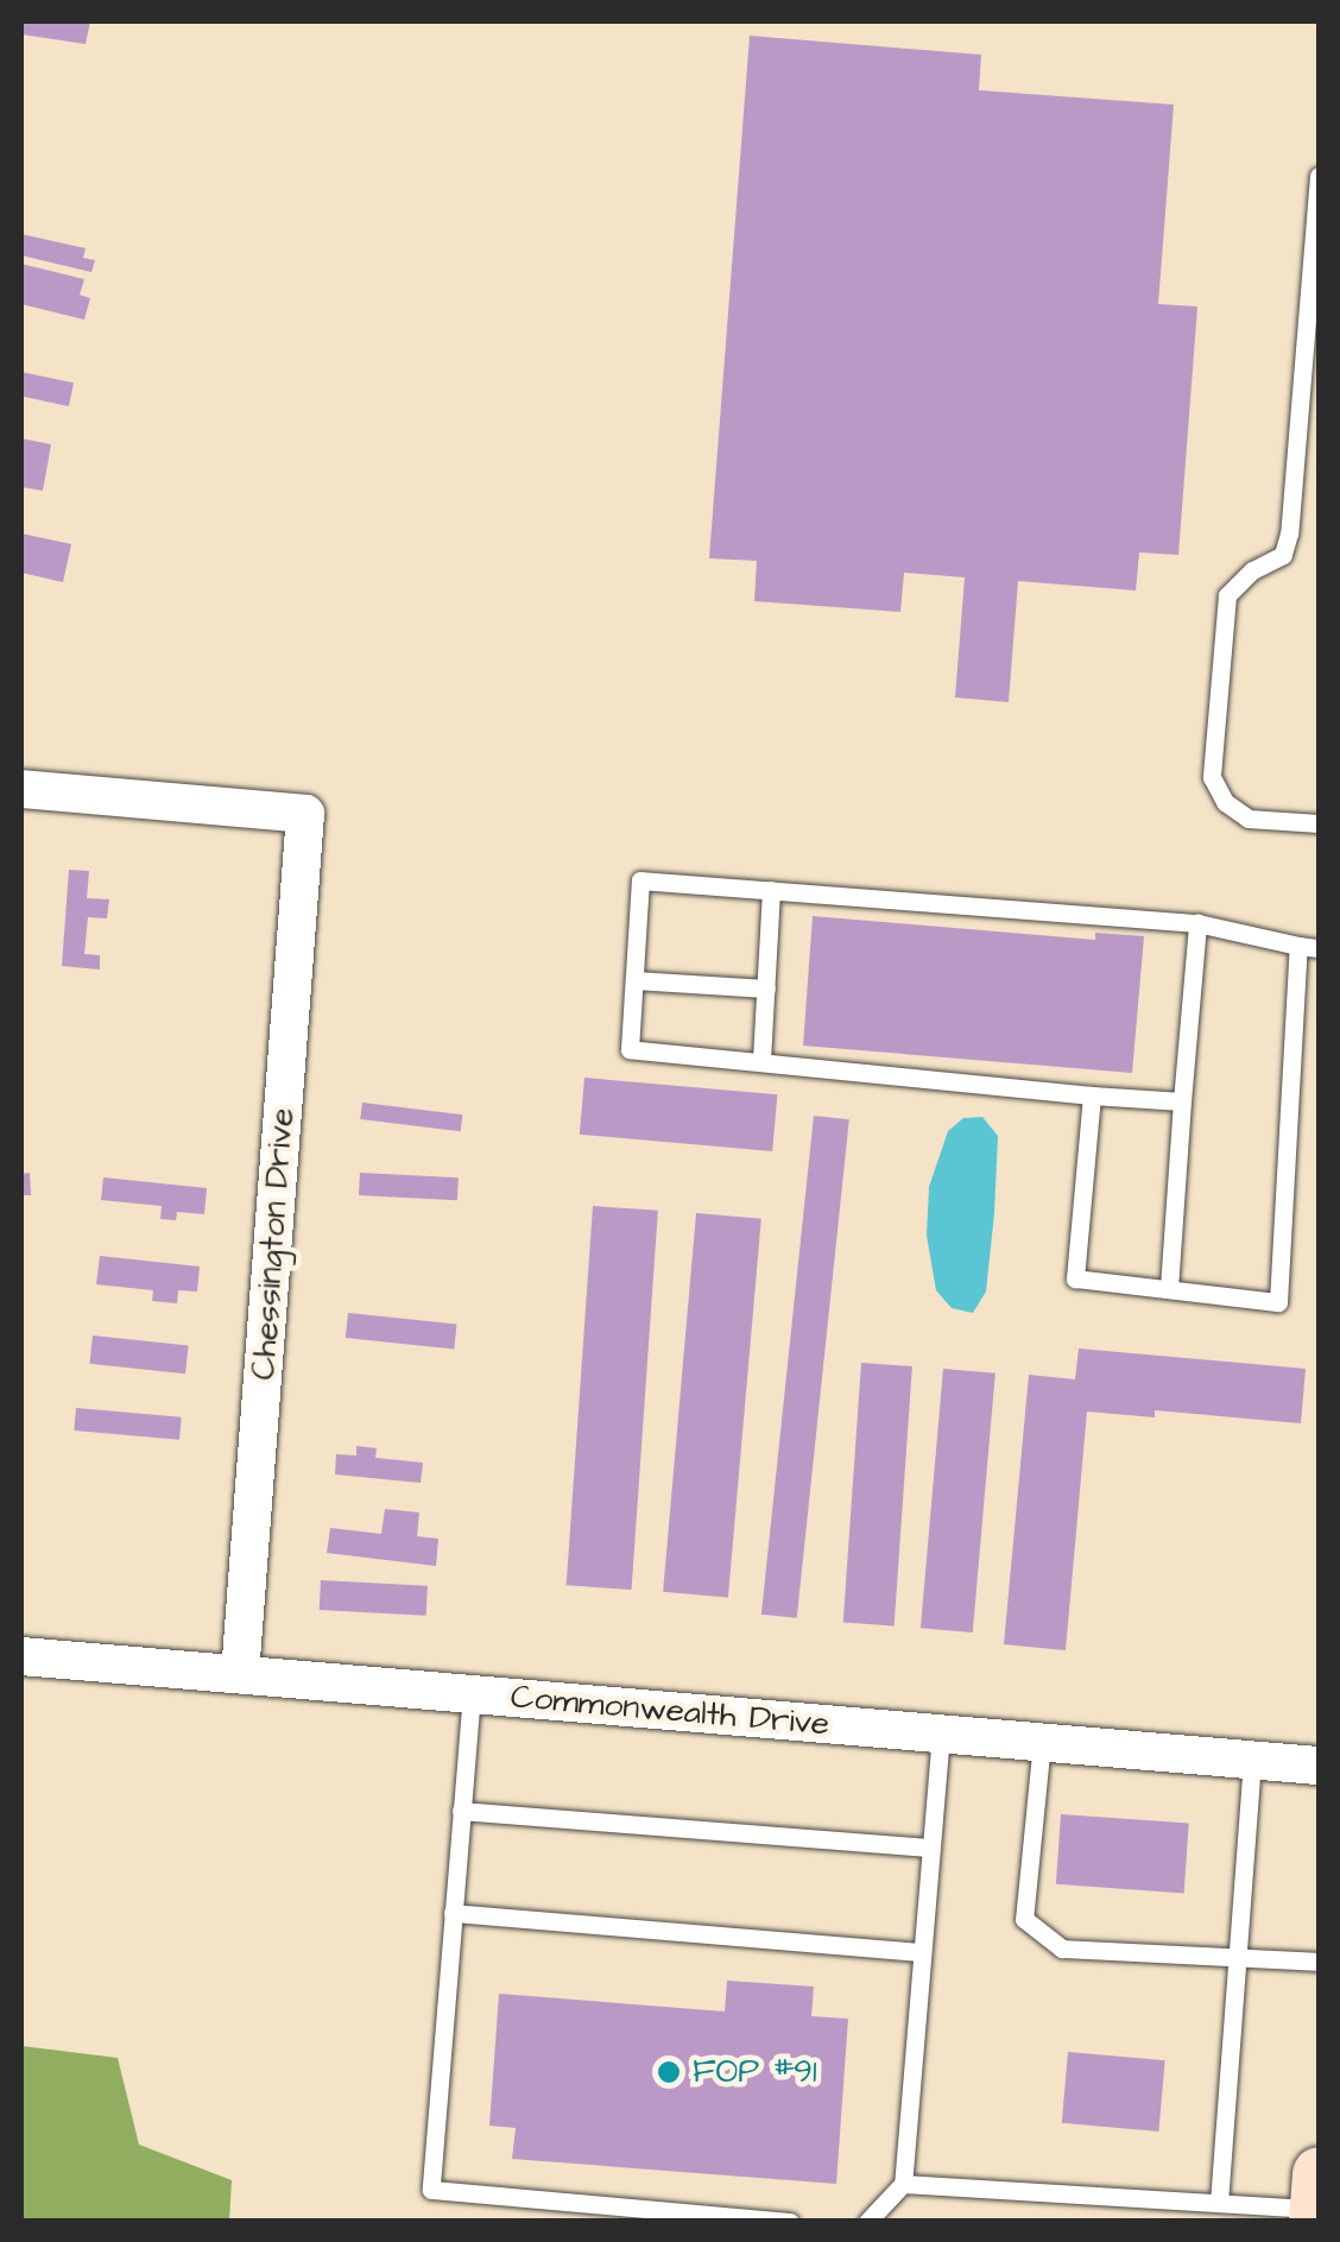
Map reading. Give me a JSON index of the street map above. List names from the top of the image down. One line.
{"streets":{"street":["Chessington Drive","Commonwealth Drive"]},"crossings":[["Chessington Drive","Commonwealth Drive"]],"places":["FOP #91"]}
